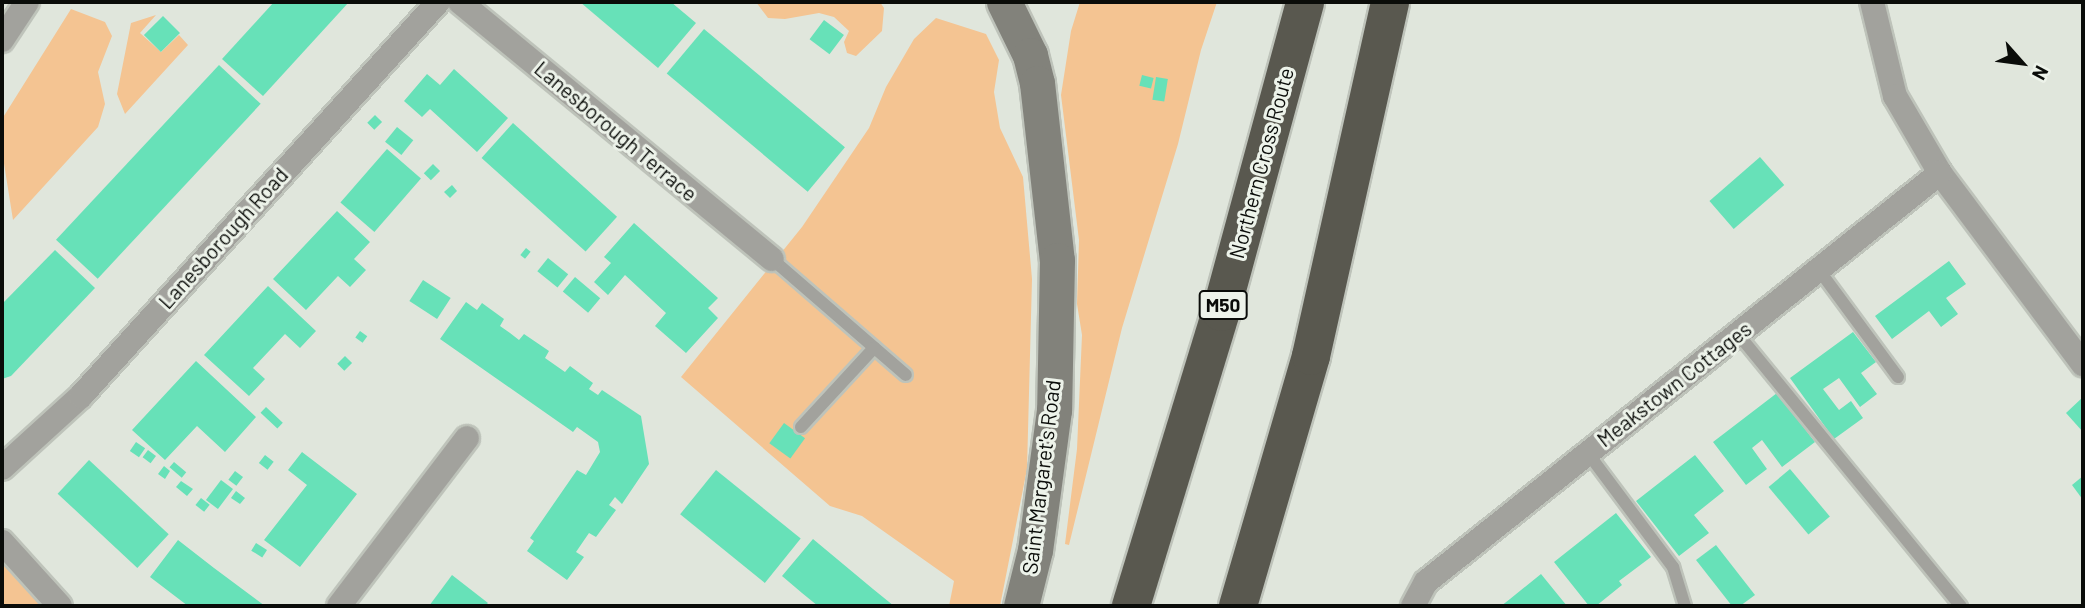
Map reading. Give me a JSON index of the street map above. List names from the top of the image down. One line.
{"streets":{"highway":["Northern Cross Route","M50"],"main road":["Saint Margaret's Road"],"street":["Lanesborough Terrace","Lanesborough Road","Meakstown Cottages"]},"north":"bottom right"}
